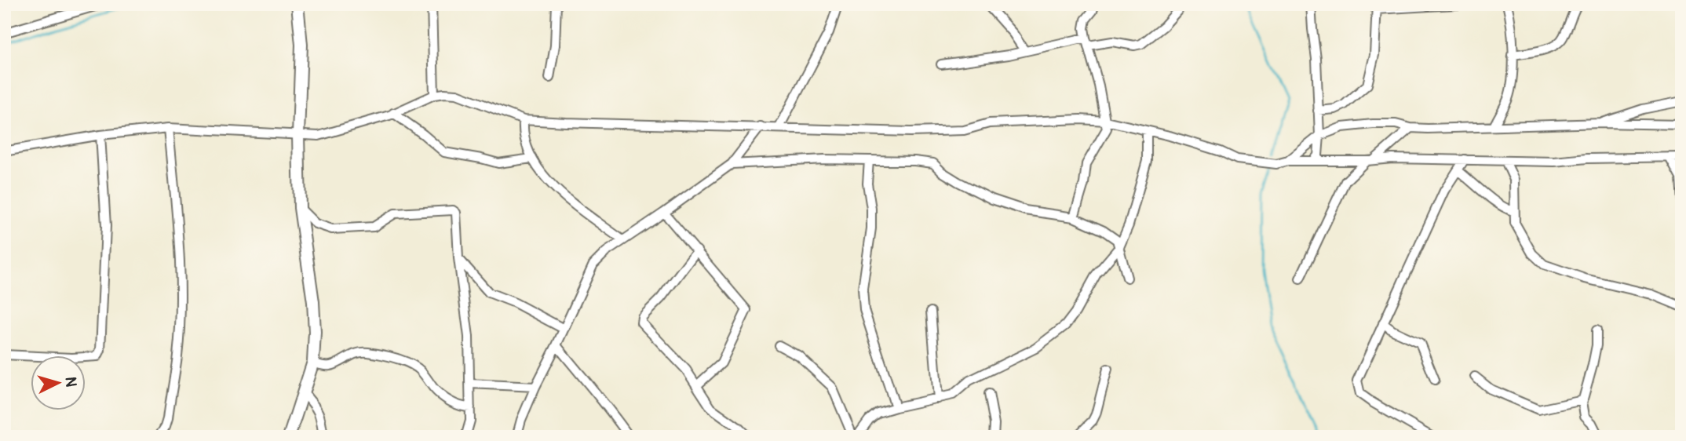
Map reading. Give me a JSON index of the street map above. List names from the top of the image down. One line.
{"north":"right"}
